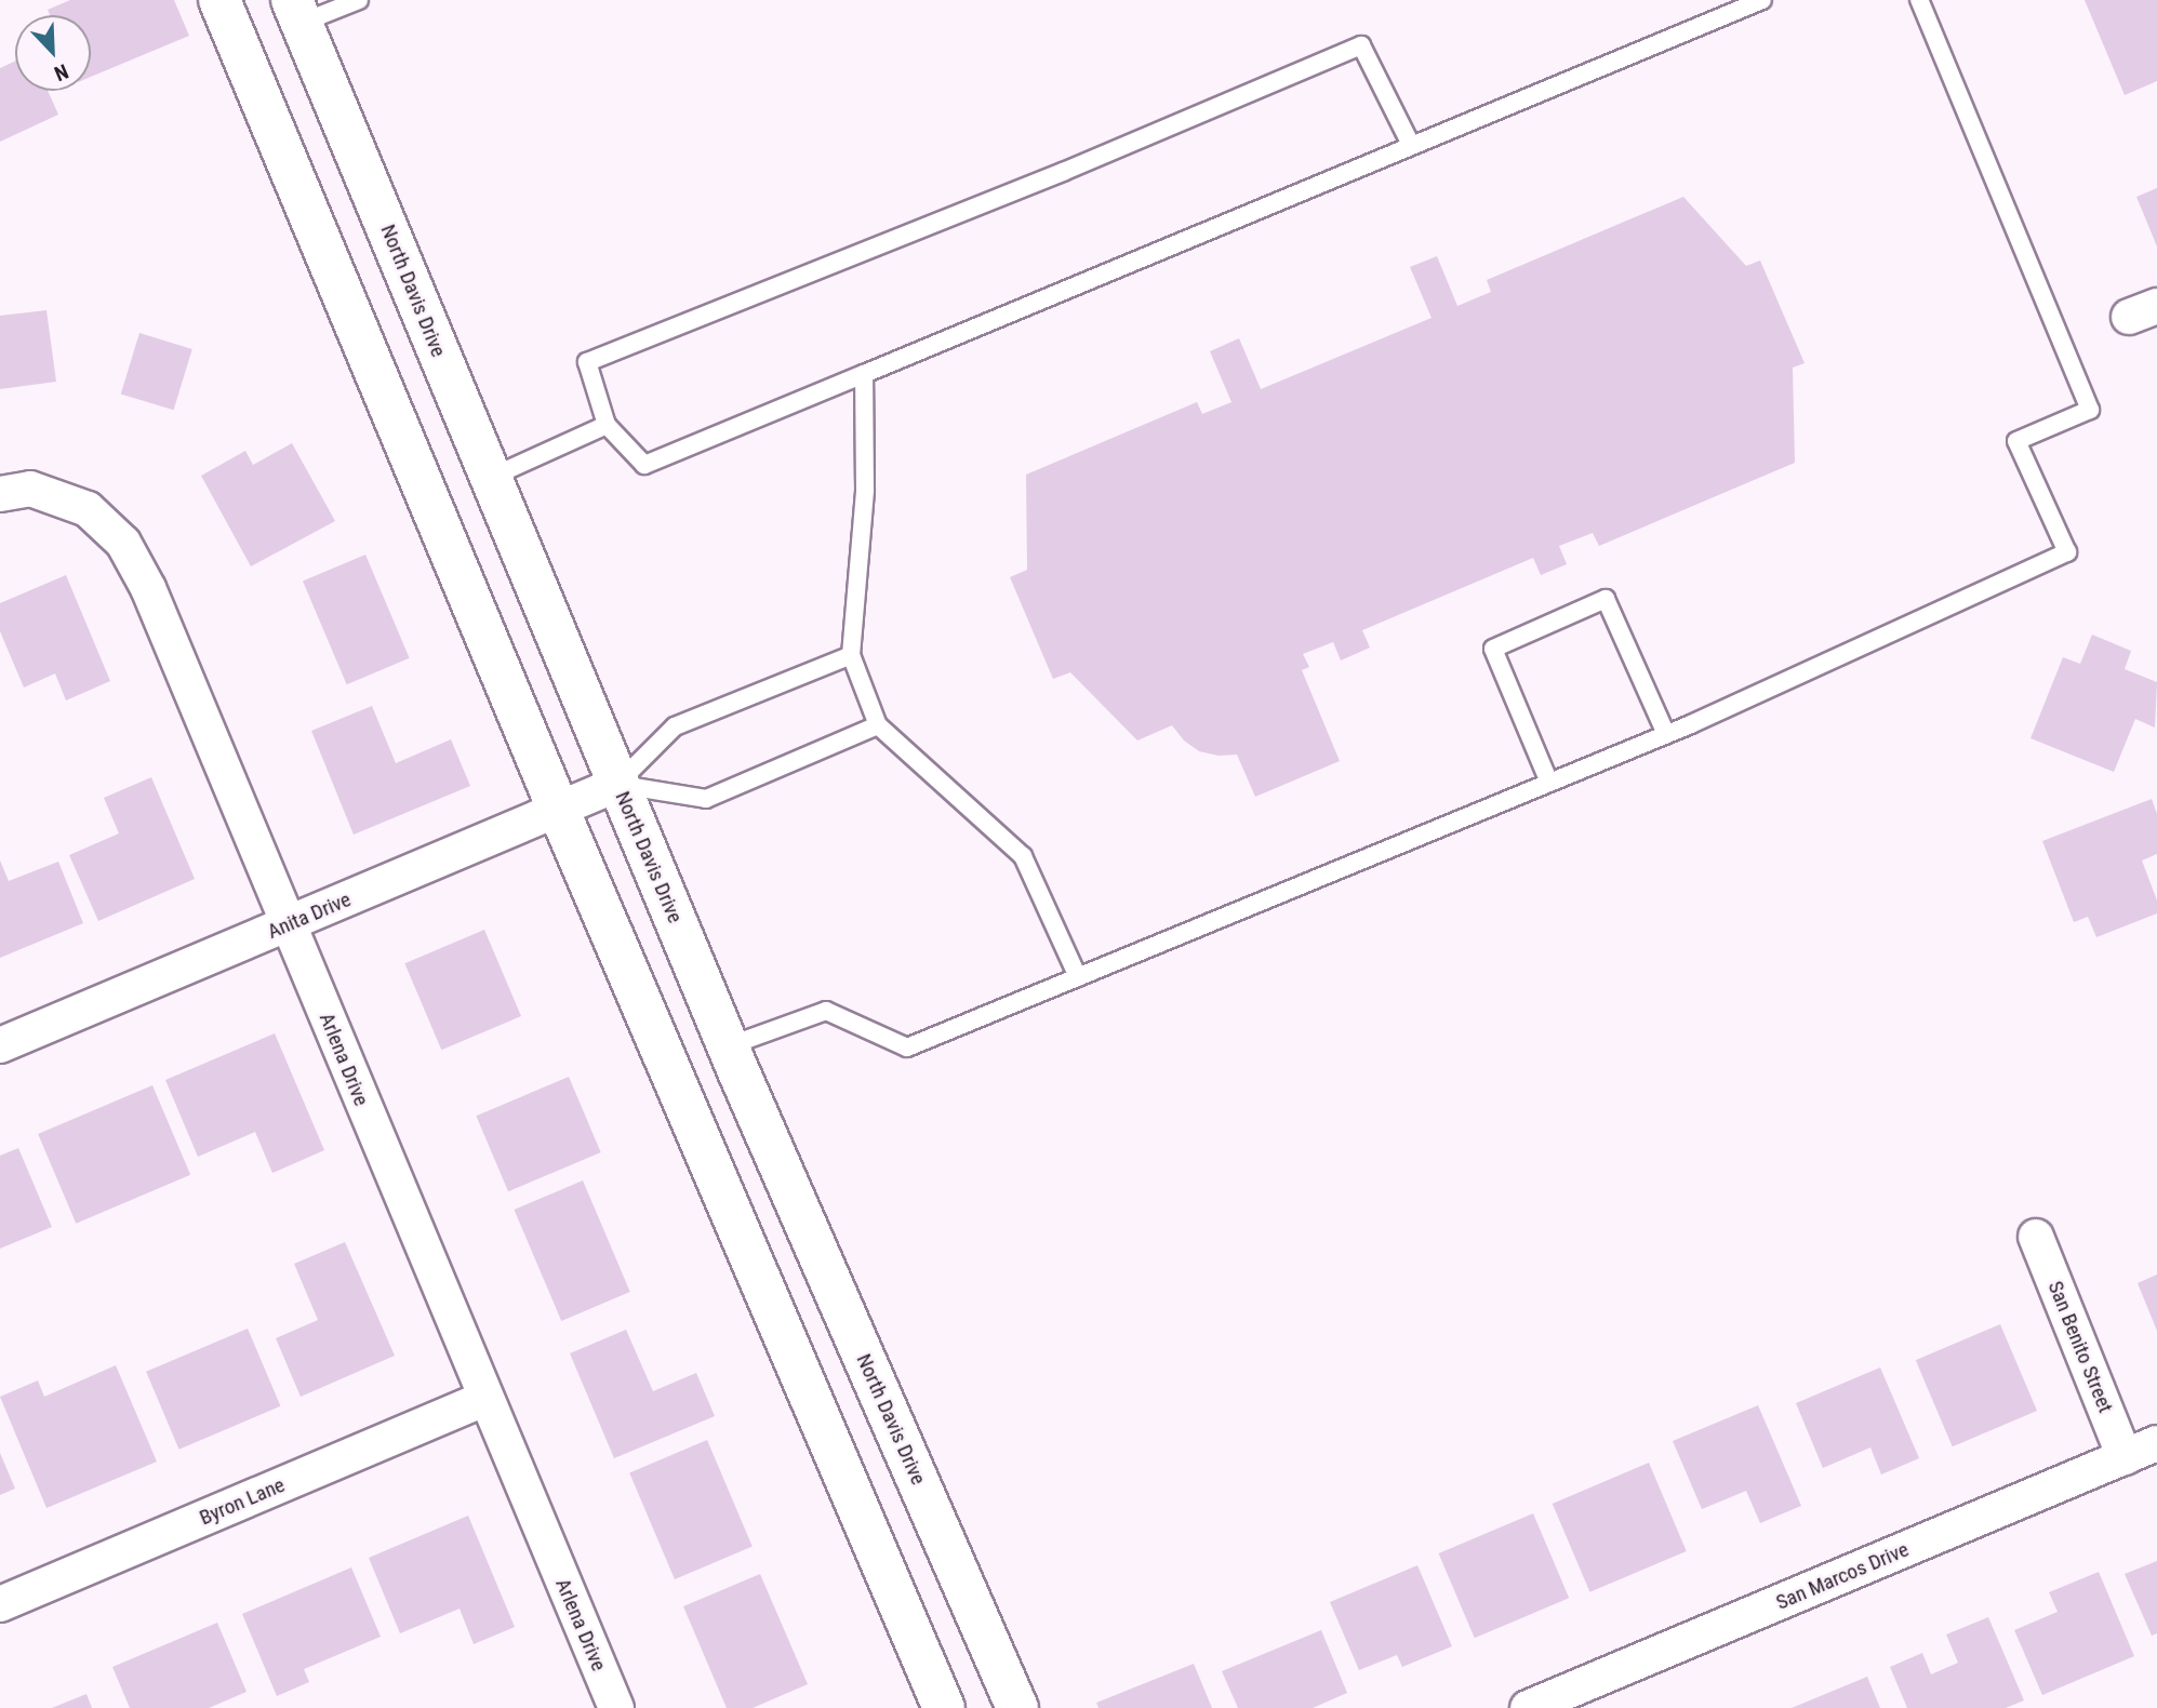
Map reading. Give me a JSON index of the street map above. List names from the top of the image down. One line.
{"streets":{"street":["North Davis Drive","Anita Drive","Arlena Drive","San Benito Street","Byron Lane","San Marcos Drive"]},"crossings":[["North Davis Drive","Anita Drive"],["Anita Drive","Arlena Drive"],["Arlena Drive","Byron Lane"],["San Benito Street","San Marcos Drive"]],"north":"bottom right"}
